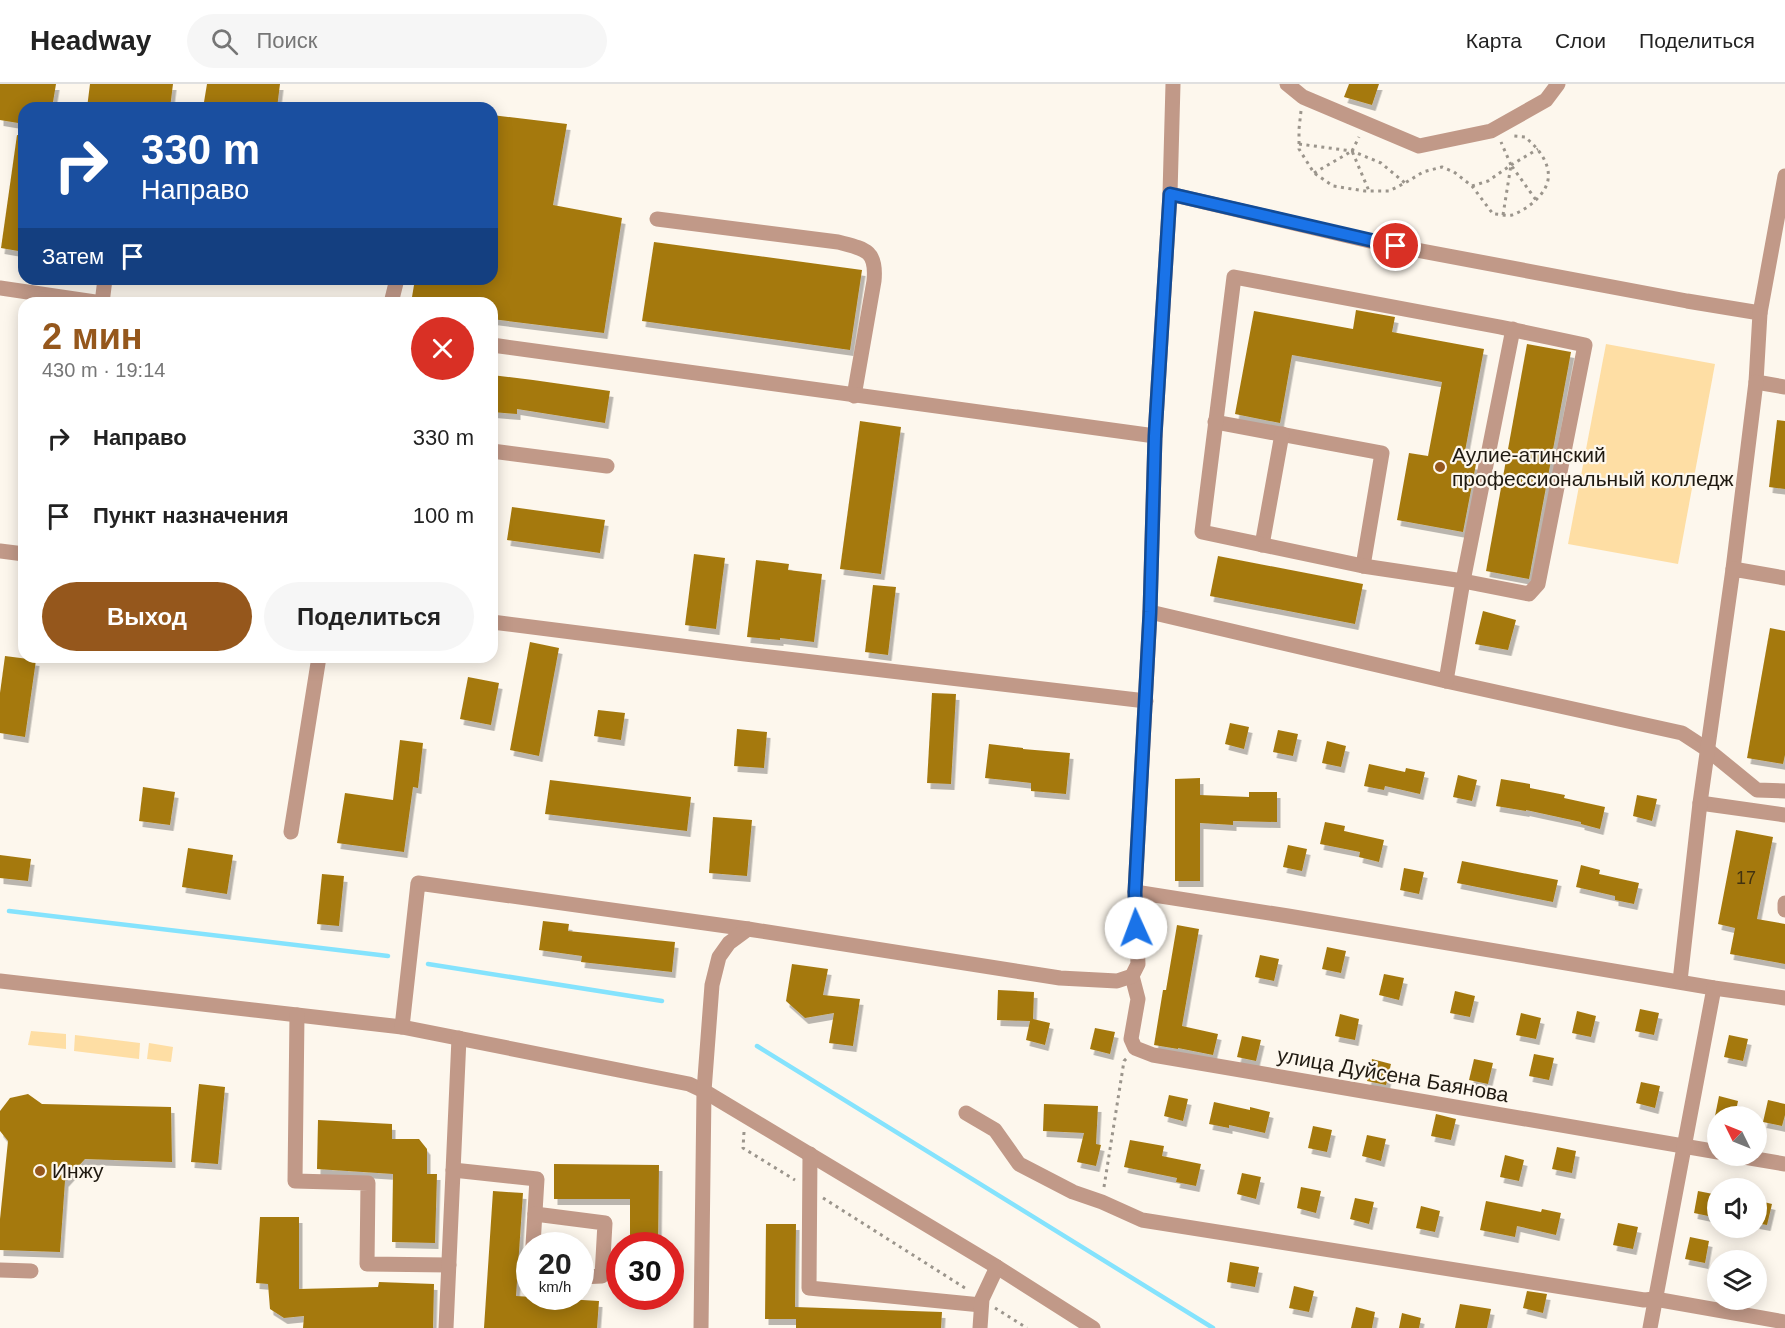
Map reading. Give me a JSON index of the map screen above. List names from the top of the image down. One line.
{"streets":{"street":["улица Дуйсена Баянова"]},"places":["Аулие-атинский профессиональный колледж","Инжу"],"house_numbers":["17"],"north":"top left","page":{"header":"Headway","search":"Поиск","nav":["Карта","Слои","Поделиться"],"turn":["330 m","Направо"],"then":"Затем","heading":["2 мин","430 m · 19:14"],"list":[{"name":"Направо","value":"330 m"},{"name":"Пункт назначения","value":"100 m"}],"buttons":["Выход","Поделиться"],"speed":"20 km/h","limit":"30"}}
